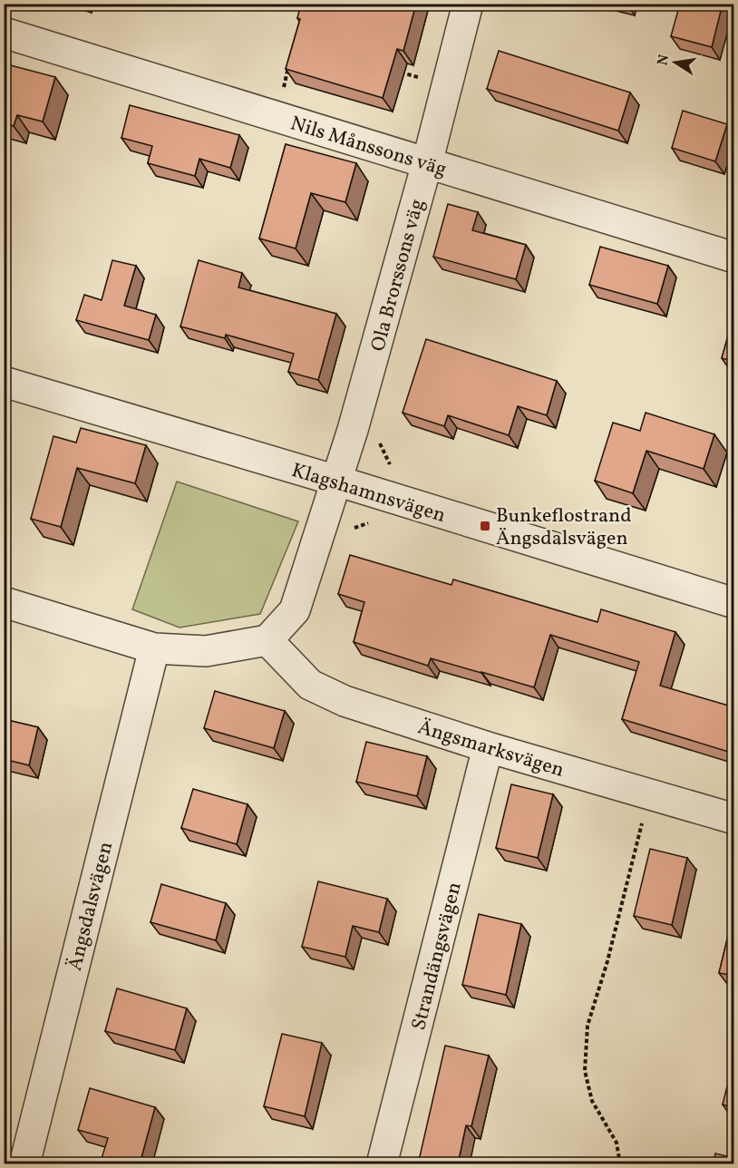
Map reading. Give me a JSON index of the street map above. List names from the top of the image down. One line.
{"streets":{"street":["Nils Månssons väg","Ola Brorssons väg","Klagshamnsvägen","Ängsmarksvägen","Ängsdalsvägen","Strandängsvägen"]},"crossings":[["Nils Månssons väg","Ola Brorssons väg"],["Ola Brorssons väg","Klagshamnsvägen"],["Ängsmarksvägen","Strandängsvägen"]],"places":{"transit":["Bunkeflostrand Ängsdalsvägen"]},"north":"left"}
